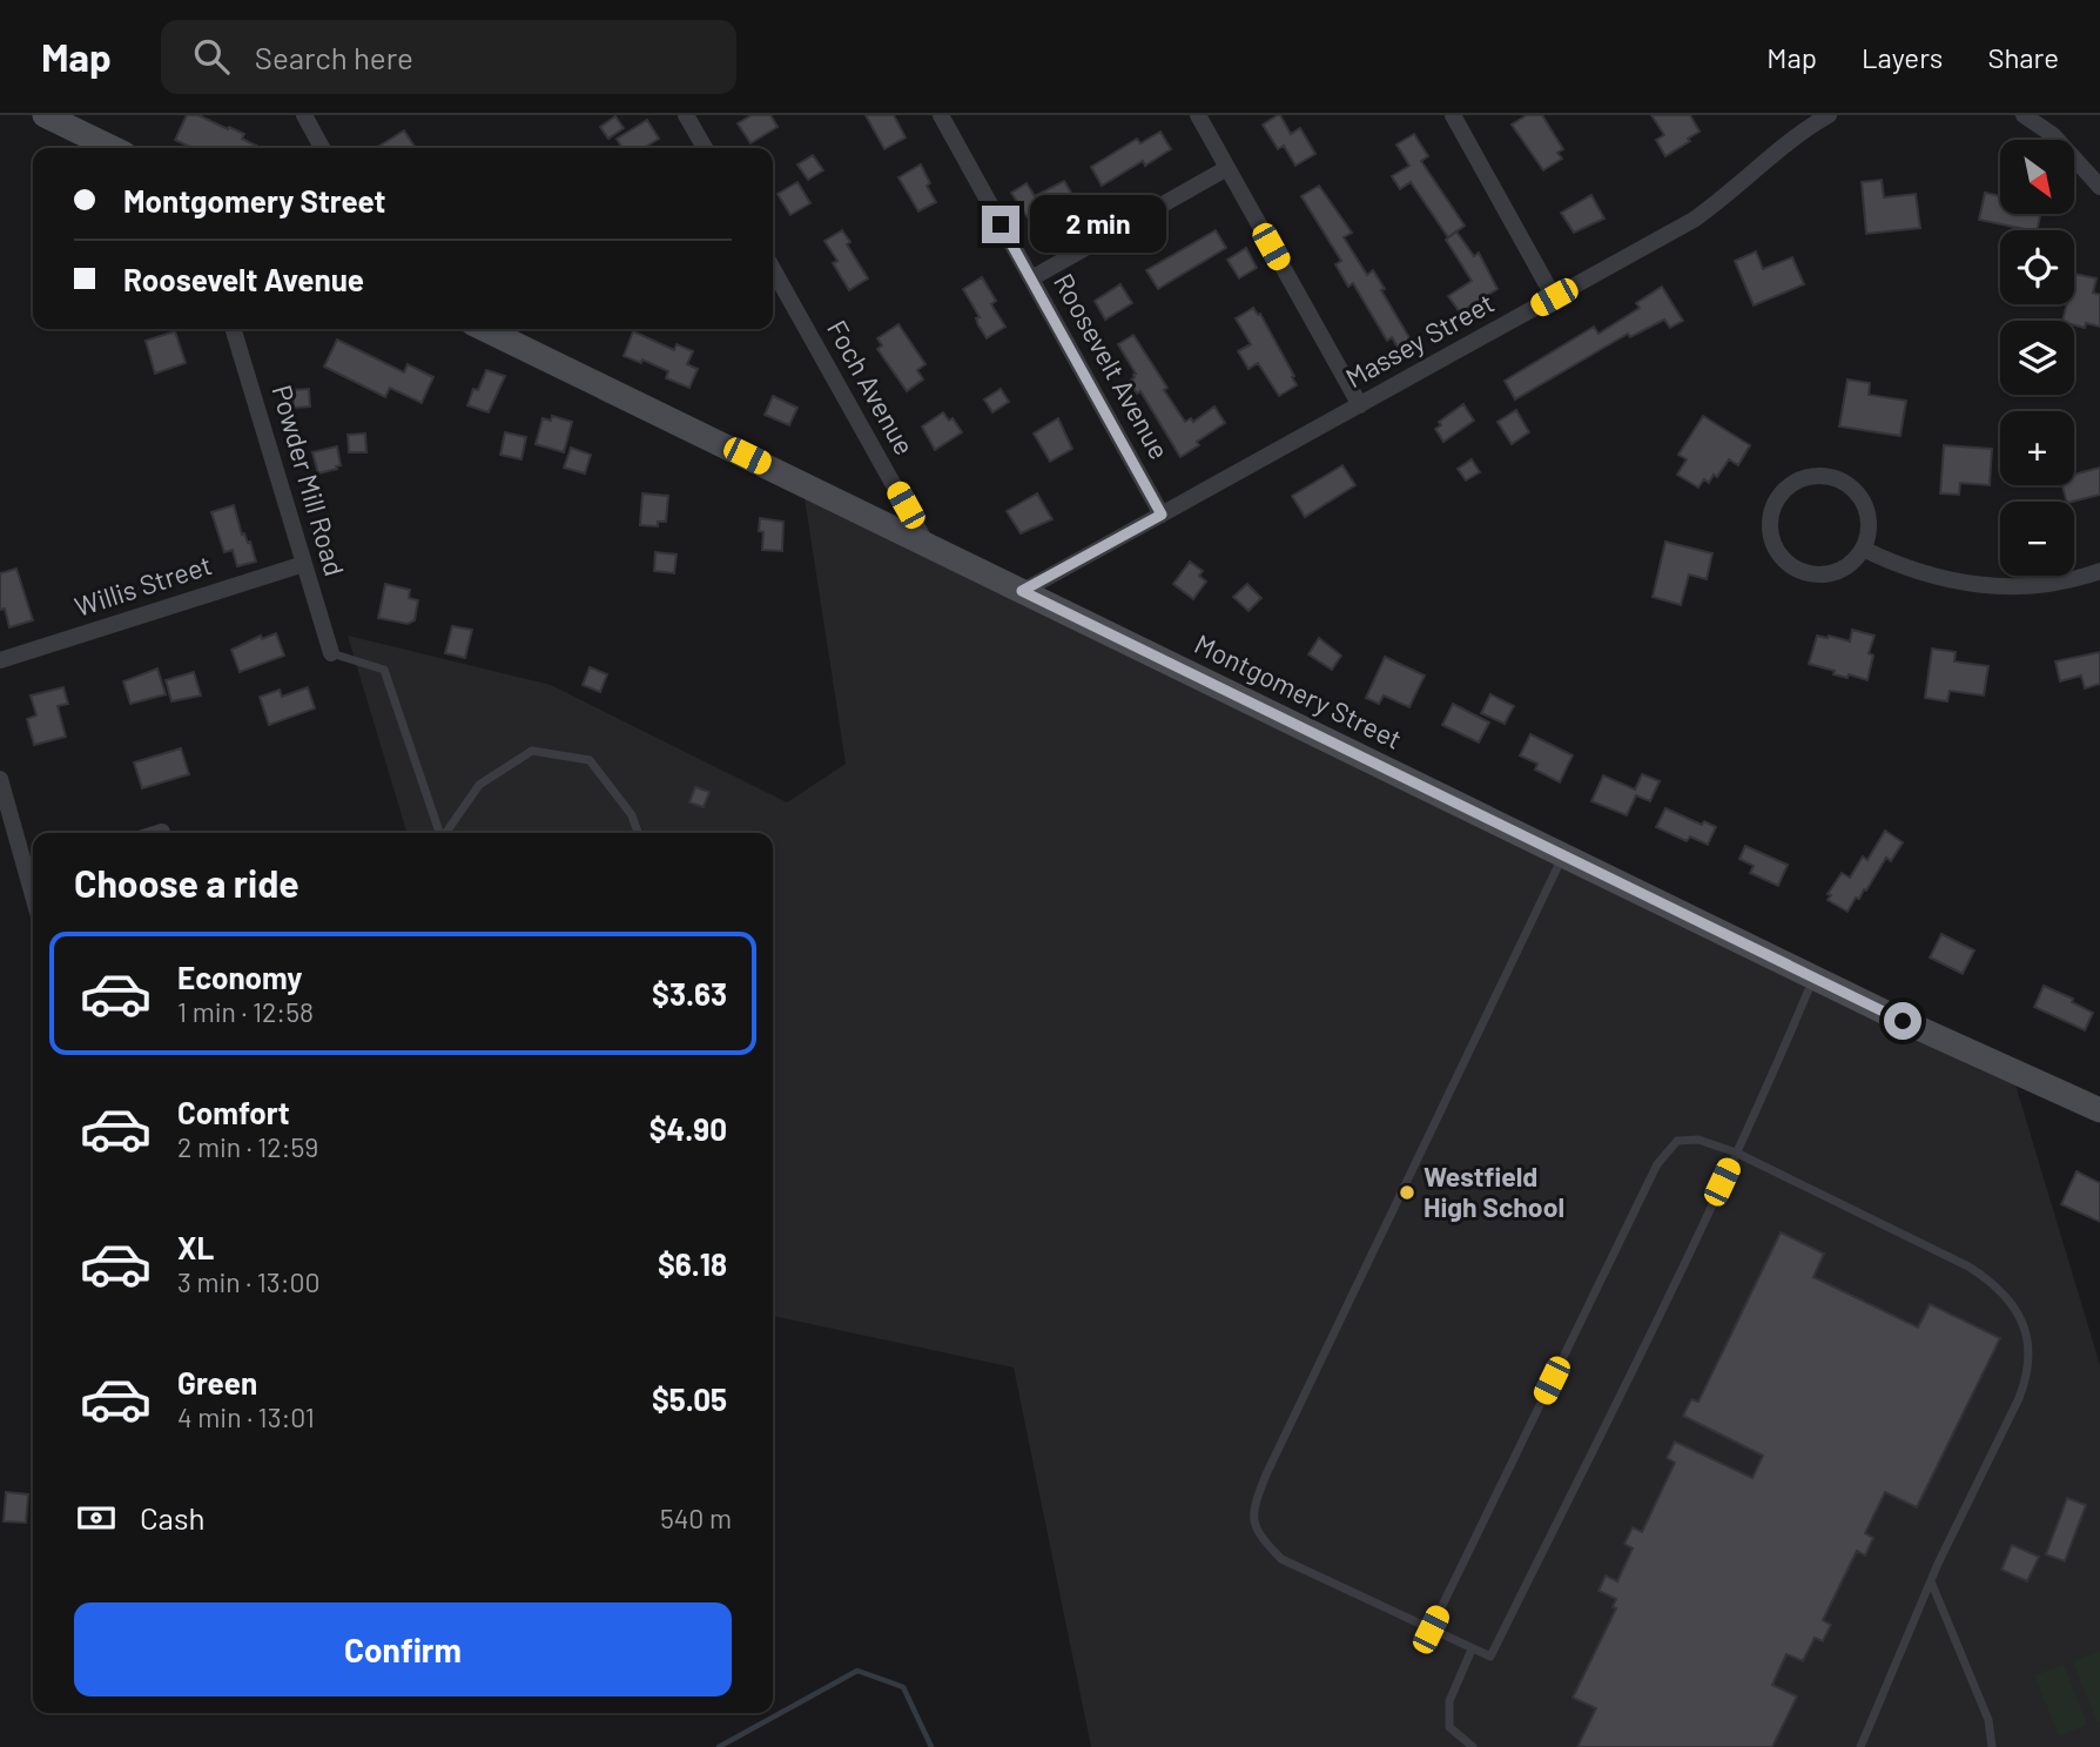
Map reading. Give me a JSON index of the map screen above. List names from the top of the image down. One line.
{"streets":{"main road":["Montgomery Street"],"street":["Massey Street","Roosevelt Avenue","Foch Avenue","Powder Mill Road","Willis Street"]},"crossings":[["Massey Street","Roosevelt Avenue"],["Massey Street","Montgomery Street"],["Foch Avenue","Montgomery Street"],["Powder Mill Road","Willis Street"]],"places":["Westfield High School"],"north":"bottom right","page":{"header":"Map","search":"Search here","nav":["Map","Layers","Share"],"map_buttons":["+","−"],"banner":["Montgomery Street","Roosevelt Avenue"],"bubble":"2 min","heading":"Choose a ride","list":[{"name":"Economy","note":"1 min · 12:58","value":"$3.63"},{"name":"Comfort","note":"2 min · 12:59","value":"$4.90"},{"name":"XL","note":"3 min · 13:00","value":"$6.18"},{"name":"Green","note":"4 min · 13:01","value":"$5.05"}],"pay":["Cash","540 m"],"buttons":"Confirm"}}
